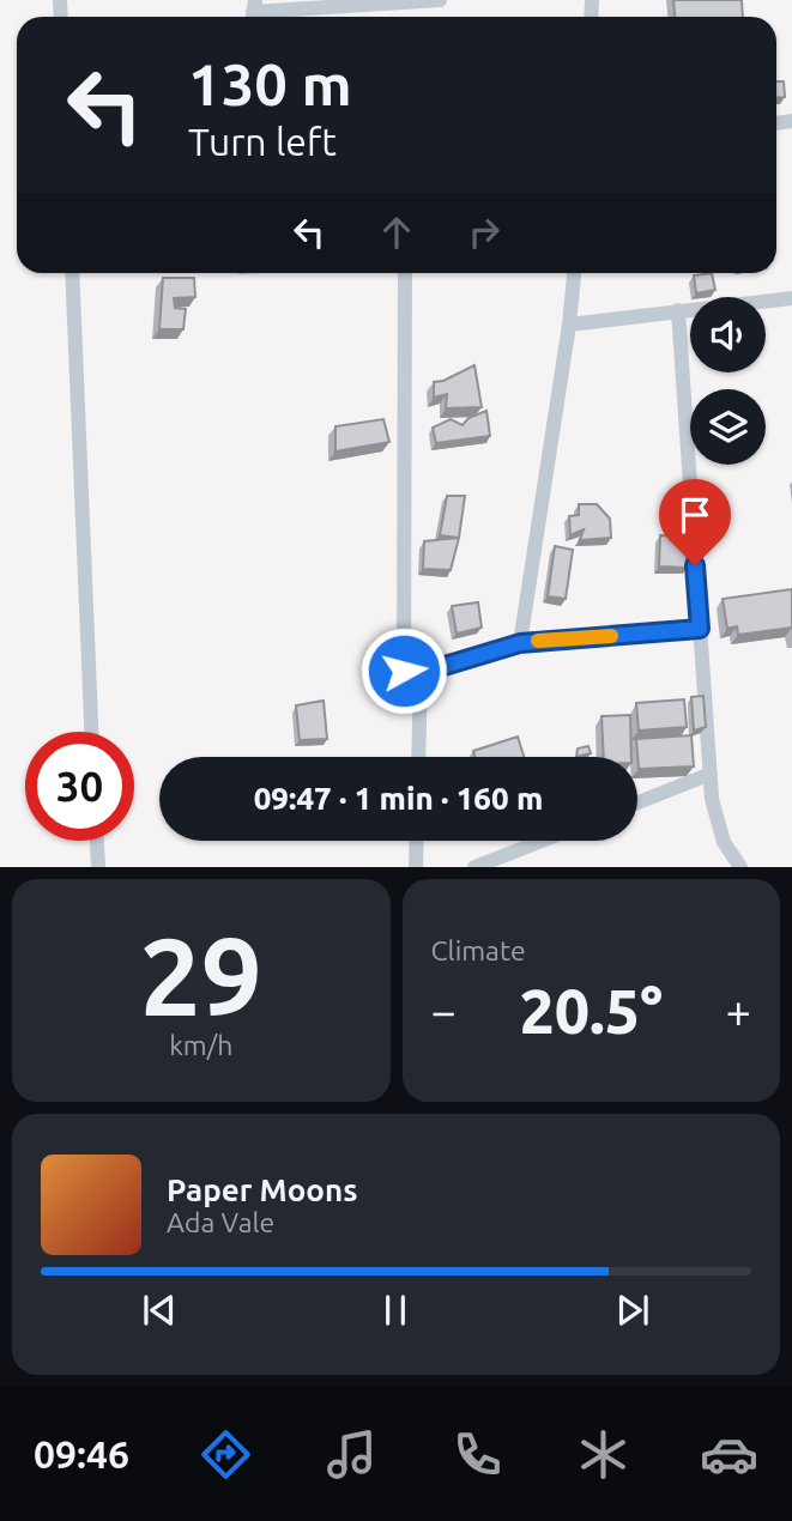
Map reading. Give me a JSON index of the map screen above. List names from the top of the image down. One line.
{"page":{"turn":["130 m","Turn left"],"limit":"30","trip":"09:47 · 1 min · 160 m","tile":[["29","km/h"],"Climate"],"heat":["−","20.5°","+"],"song":["Paper Moons","Ada Vale"],"tabs":"09:46"}}
